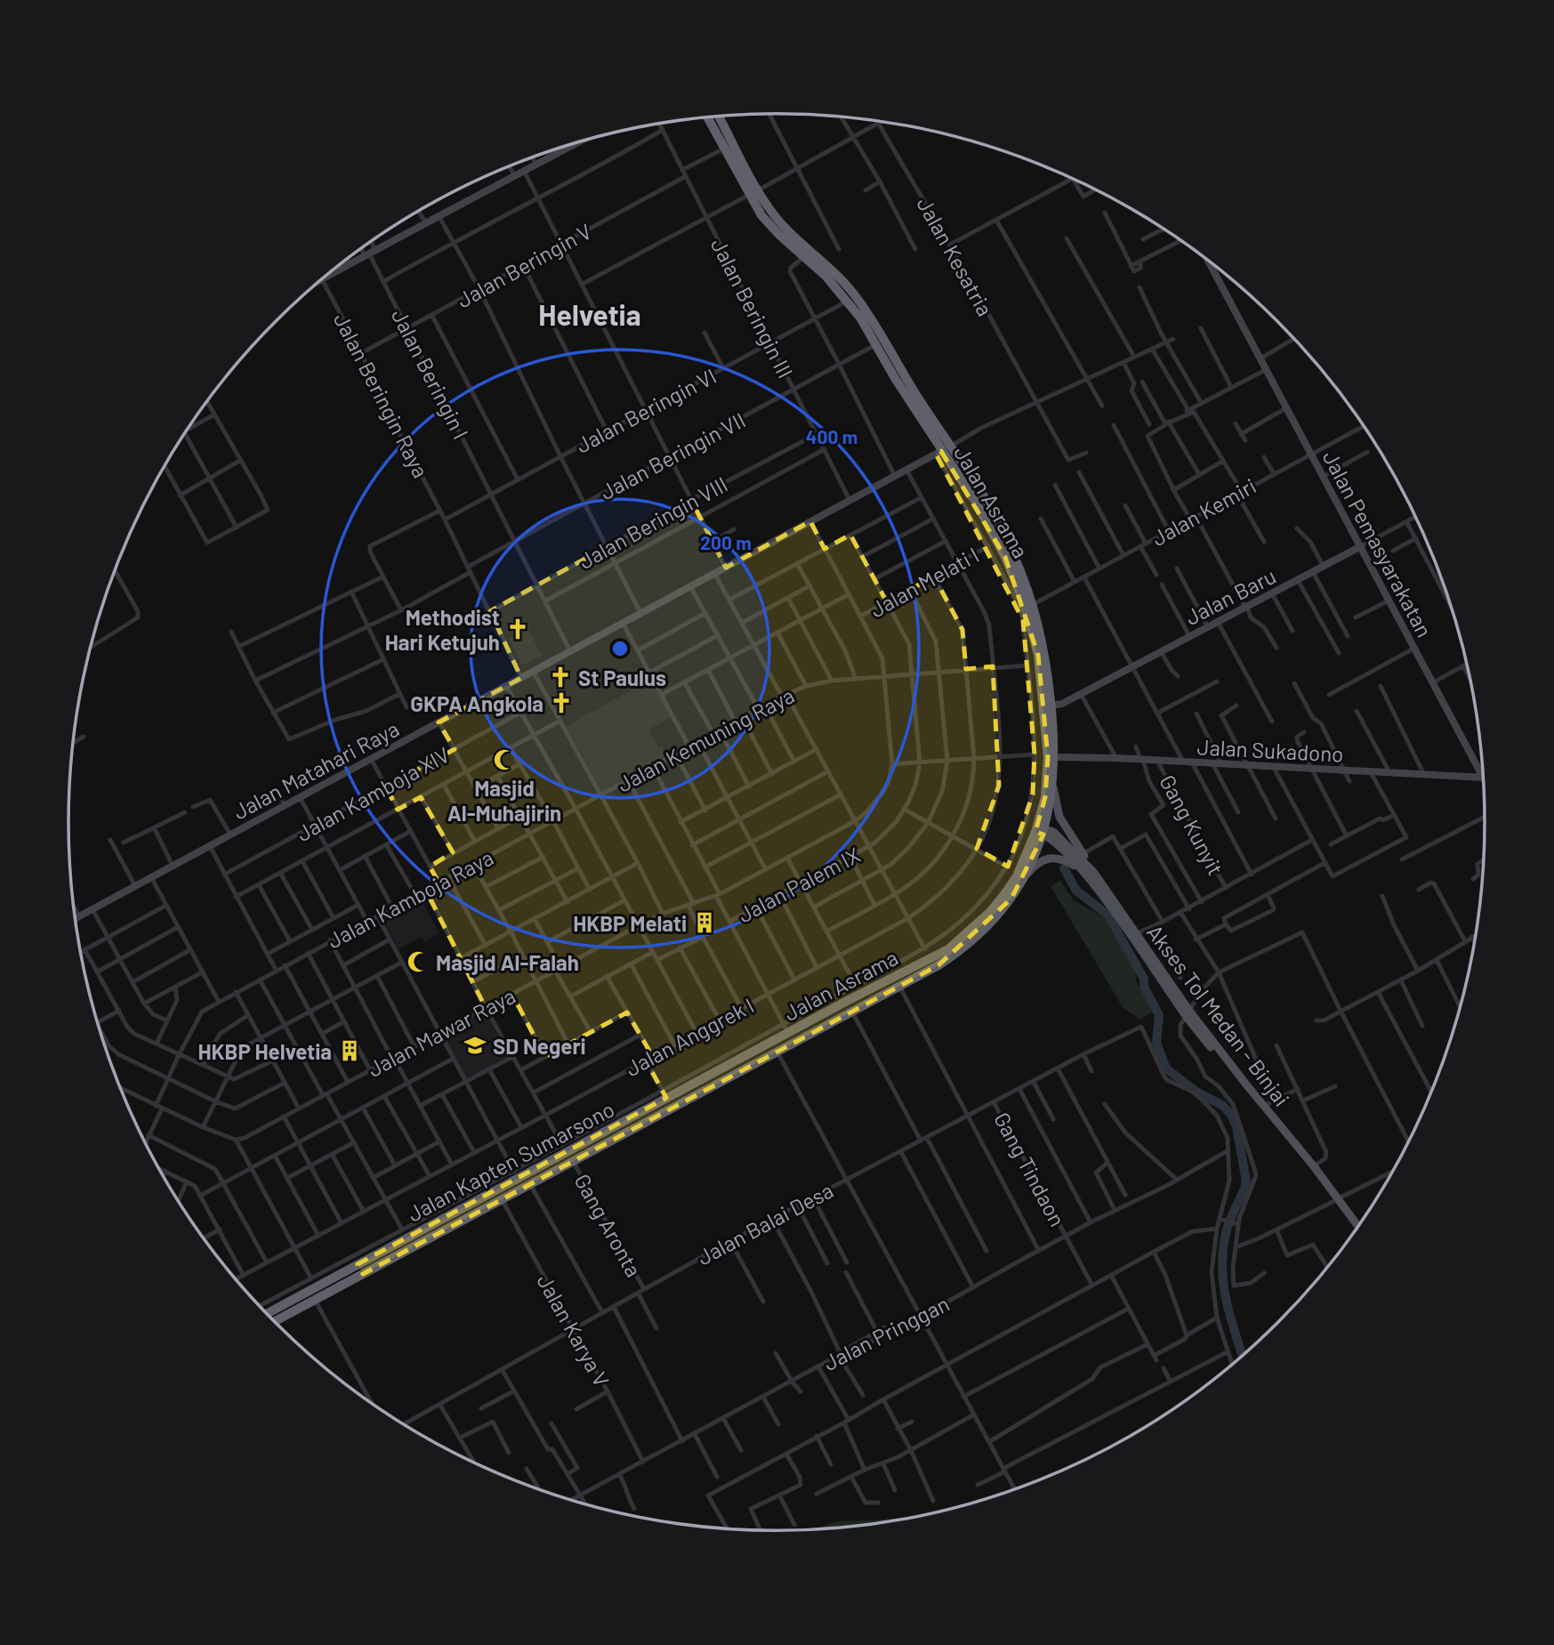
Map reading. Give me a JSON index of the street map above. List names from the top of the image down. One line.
{"streets":{"highway":["Jalan Asrama","Jalan Kapten Sumarsono"],"main road":["Akses Tol Medan - Binjai"],"street":["Jalan Kesatria","Jalan Beringin V","Jalan Beringin III","Jalan Beringin I","Jalan Beringin Raya","Jalan Beringin VI","Jalan Beringin VII","Jalan Kemiri","Jalan Beringin VIII","Jalan Pemasyarakatan","Jalan Melati I","Jalan Baru","Jalan Kemuning Raya","Jalan Sukadono","Jalan Matahari Raya","Jalan Kamboja XIV","Gang Kunyit","Jalan Palem IX","Jalan Kamboja Raya","Jalan Mawar Raya","Jalan Anggrek I","Gang Tindaon","Jalan Balai Desa","Gang Aronta","Jalan Karya V","Jalan Pringgan"]},"crossings":[["Jalan Kesatria","Jalan Asrama"],["Jalan Beringin V","Jalan Beringin III"],["Jalan Beringin V","Jalan Beringin I"],["Jalan Beringin V","Jalan Beringin Raya"],["Jalan Beringin III","Jalan Beringin VI"],["Jalan Beringin III","Jalan Beringin VII"],["Jalan Beringin III","Jalan Beringin VIII"],["Jalan Beringin III","Jalan Matahari Raya"],["Jalan Beringin I","Jalan Beringin VI"],["Jalan Beringin I","Jalan Beringin VII"],["Jalan Beringin I","Jalan Beringin VIII"],["Jalan Beringin I","Jalan Matahari Raya"],["Jalan Beringin Raya","Jalan Beringin VI"],["Jalan Beringin Raya","Jalan Beringin VII"],["Jalan Beringin Raya","Jalan Beringin VIII"],["Jalan Beringin Raya","Jalan Matahari Raya"],["Jalan Beringin VI","Jalan Asrama"],["Jalan Beringin VII","Jalan Asrama"],["Jalan Asrama","Jalan Kemiri"],["Jalan Asrama","Jalan Baru"],["Jalan Asrama","Jalan Sukadono"],["Jalan Asrama","Jalan Matahari Raya"],["Jalan Asrama","Akses Tol Medan - Binjai"],["Jalan Asrama","Jalan Kapten Sumarsono"],["Jalan Kemiri","Jalan Pemasyarakatan"],["Jalan Pemasyarakatan","Jalan Baru"],["Jalan Pemasyarakatan","Jalan Sukadono"],["Jalan Melati I","Jalan Palem IX"],["Jalan Melati I","Jalan Anggrek I"],["Jalan Kemuning Raya","Jalan Matahari Raya"],["Jalan Kemuning Raya","Jalan Palem IX"],["Jalan Kemuning Raya","Jalan Kamboja Raya"],["Jalan Kemuning Raya","Jalan Mawar Raya"],["Jalan Kemuning Raya","Jalan Anggrek I"],["Jalan Sukadono","Gang Kunyit"],["Jalan Matahari Raya","Jalan Anggrek I"],["Jalan Kapten Sumarsono","Gang Aronta"],["Jalan Kapten Sumarsono","Jalan Karya V"],["Gang Tindaon","Jalan Balai Desa"],["Gang Tindaon","Jalan Pringgan"],["Jalan Balai Desa","Gang Aronta"],["Jalan Balai Desa","Jalan Karya V"],["Jalan Balai Desa","Jalan Pringgan"],["Jalan Karya V","Jalan Pringgan"]],"districts":["Helvetia"],"places":{"church":["Methodist Hari Ketujuh","St Paulus","GKPA Angkola"],"mosque":["Masjid Al-Muhajirin","Masjid Al-Falah"],"building":["HKBP Melati","HKBP Helvetia"],"school or university":["SD Negeri"]},"rings":["400 m","200 m"]}
